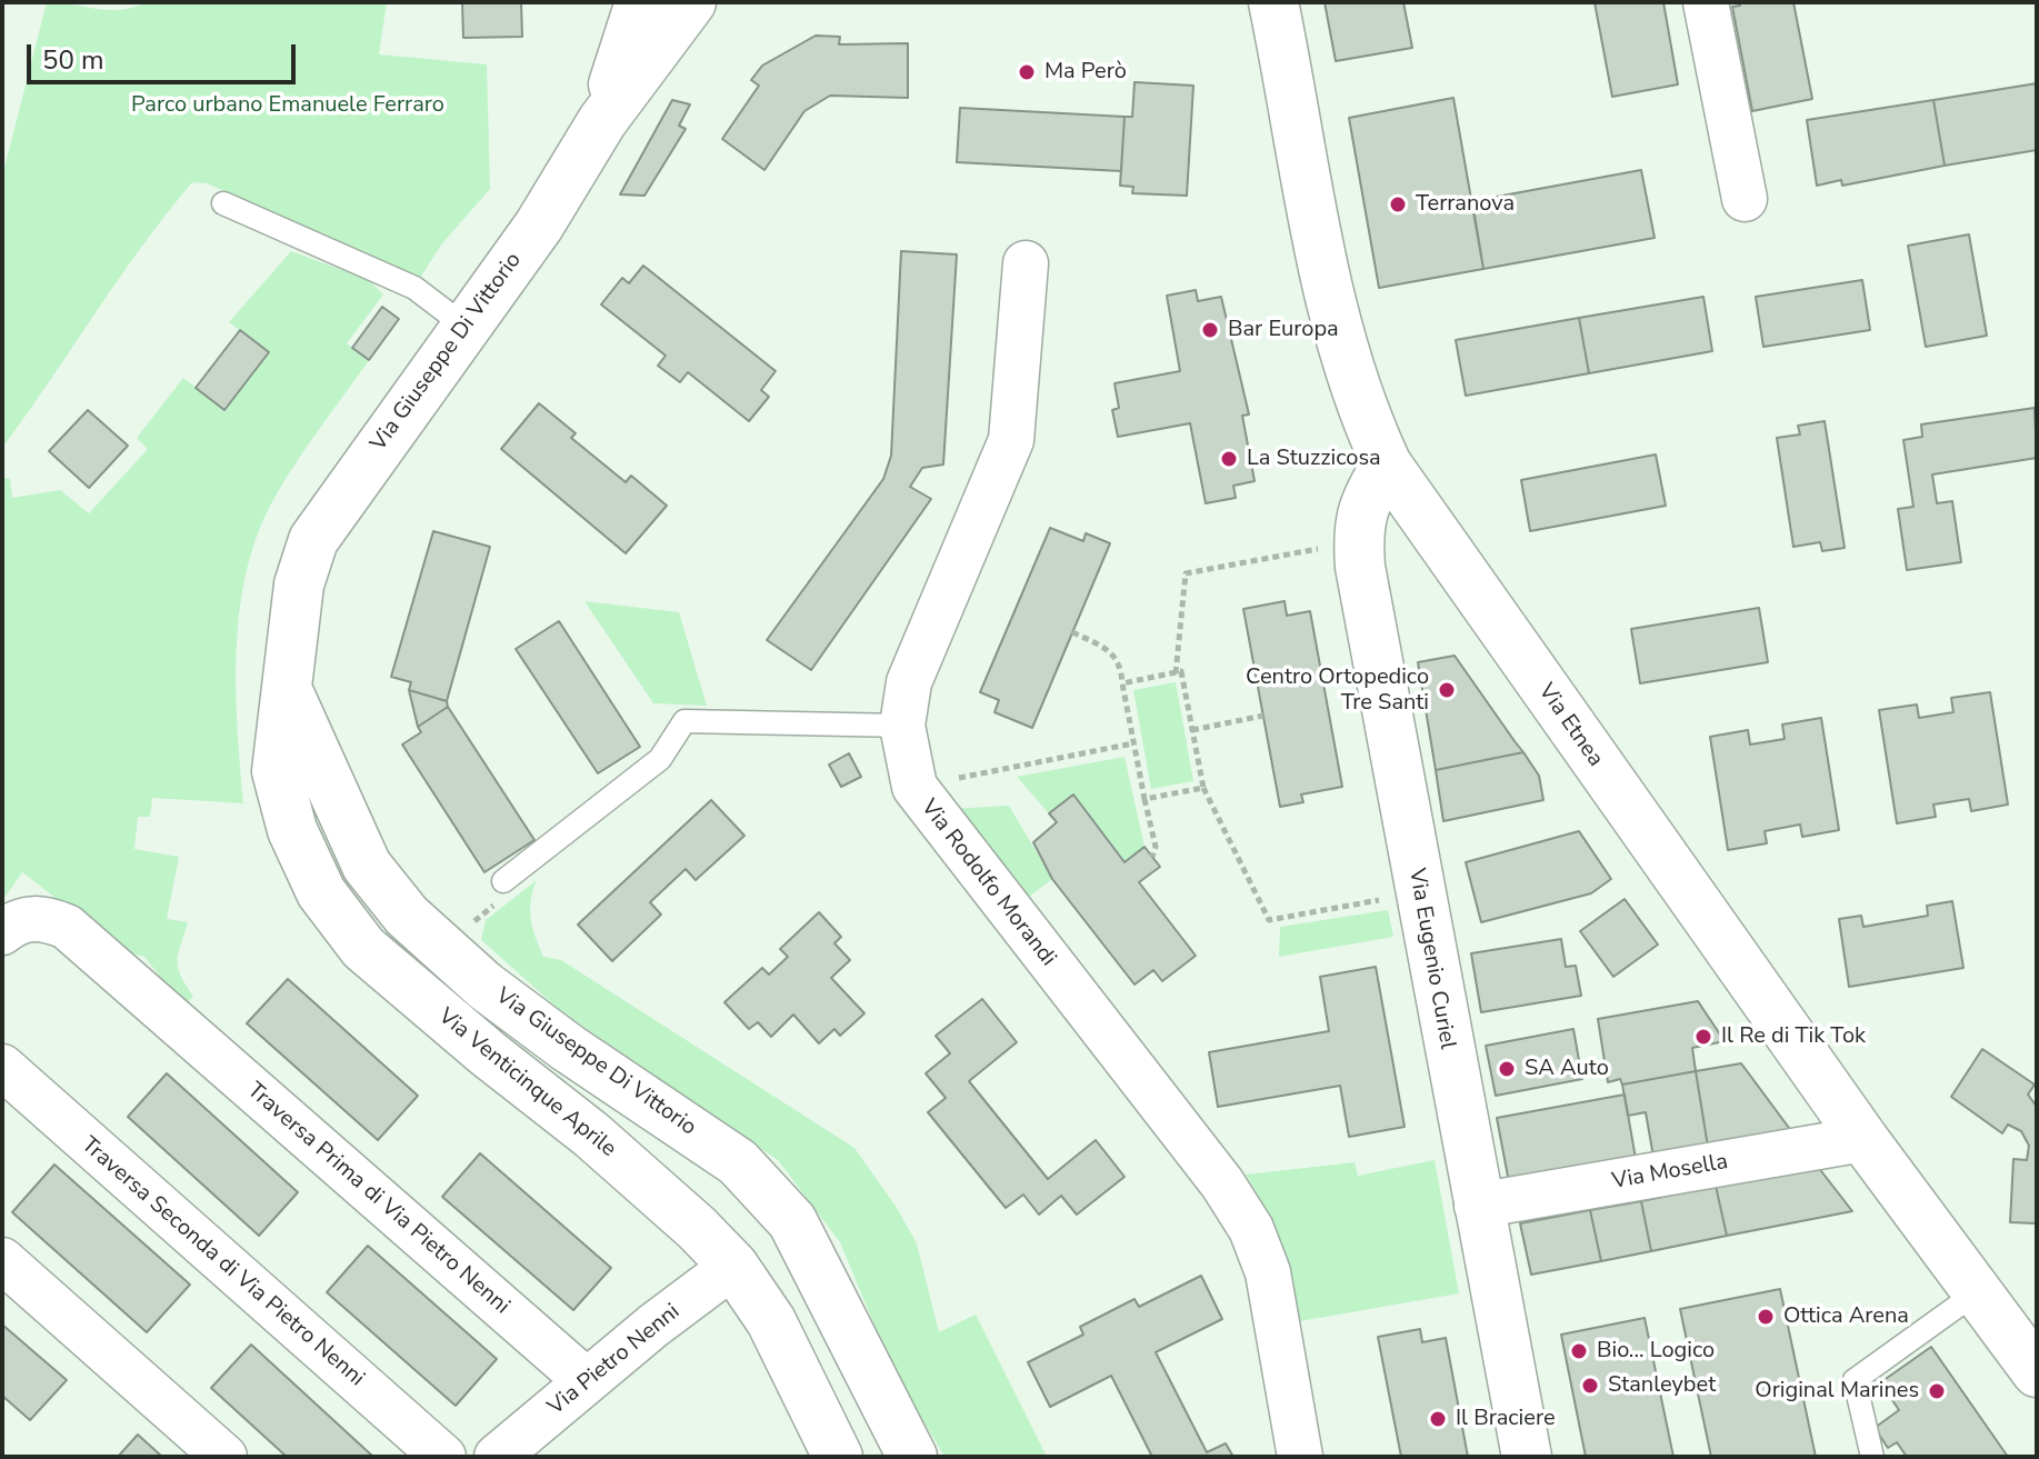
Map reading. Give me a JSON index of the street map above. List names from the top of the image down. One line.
{"streets":{"street":["Via Giuseppe Di Vittorio","Via Etnea","Via Rodolfo Morandi","Via Eugenio Curiel","Via Venticinque Aprile","Via Mosella","Traversa Prima di Via Pietro Nenni","Traversa Seconda di Via Pietro Nenni","Via Pietro Nenni"]},"crossings":[["Via Giuseppe Di Vittorio","Via Venticinque Aprile"],["Via Etnea","Via Eugenio Curiel"],["Via Etnea","Via Mosella"],["Via Eugenio Curiel","Via Mosella"],["Via Venticinque Aprile","Via Pietro Nenni"],["Traversa Prima di Via Pietro Nenni","Via Pietro Nenni"]],"parks":["Parco urbano Emanuele Ferraro"],"places":["Ma Però","Terranova","Bar Europa","La Stuzzicosa","Centro Ortopedico Tre Santi","Il Re di Tik Tok","SA Auto","Ottica Arena","Bio... Logico","Stanleybet","Original Marines","Il Braciere"],"scale_bar":"50 m"}
